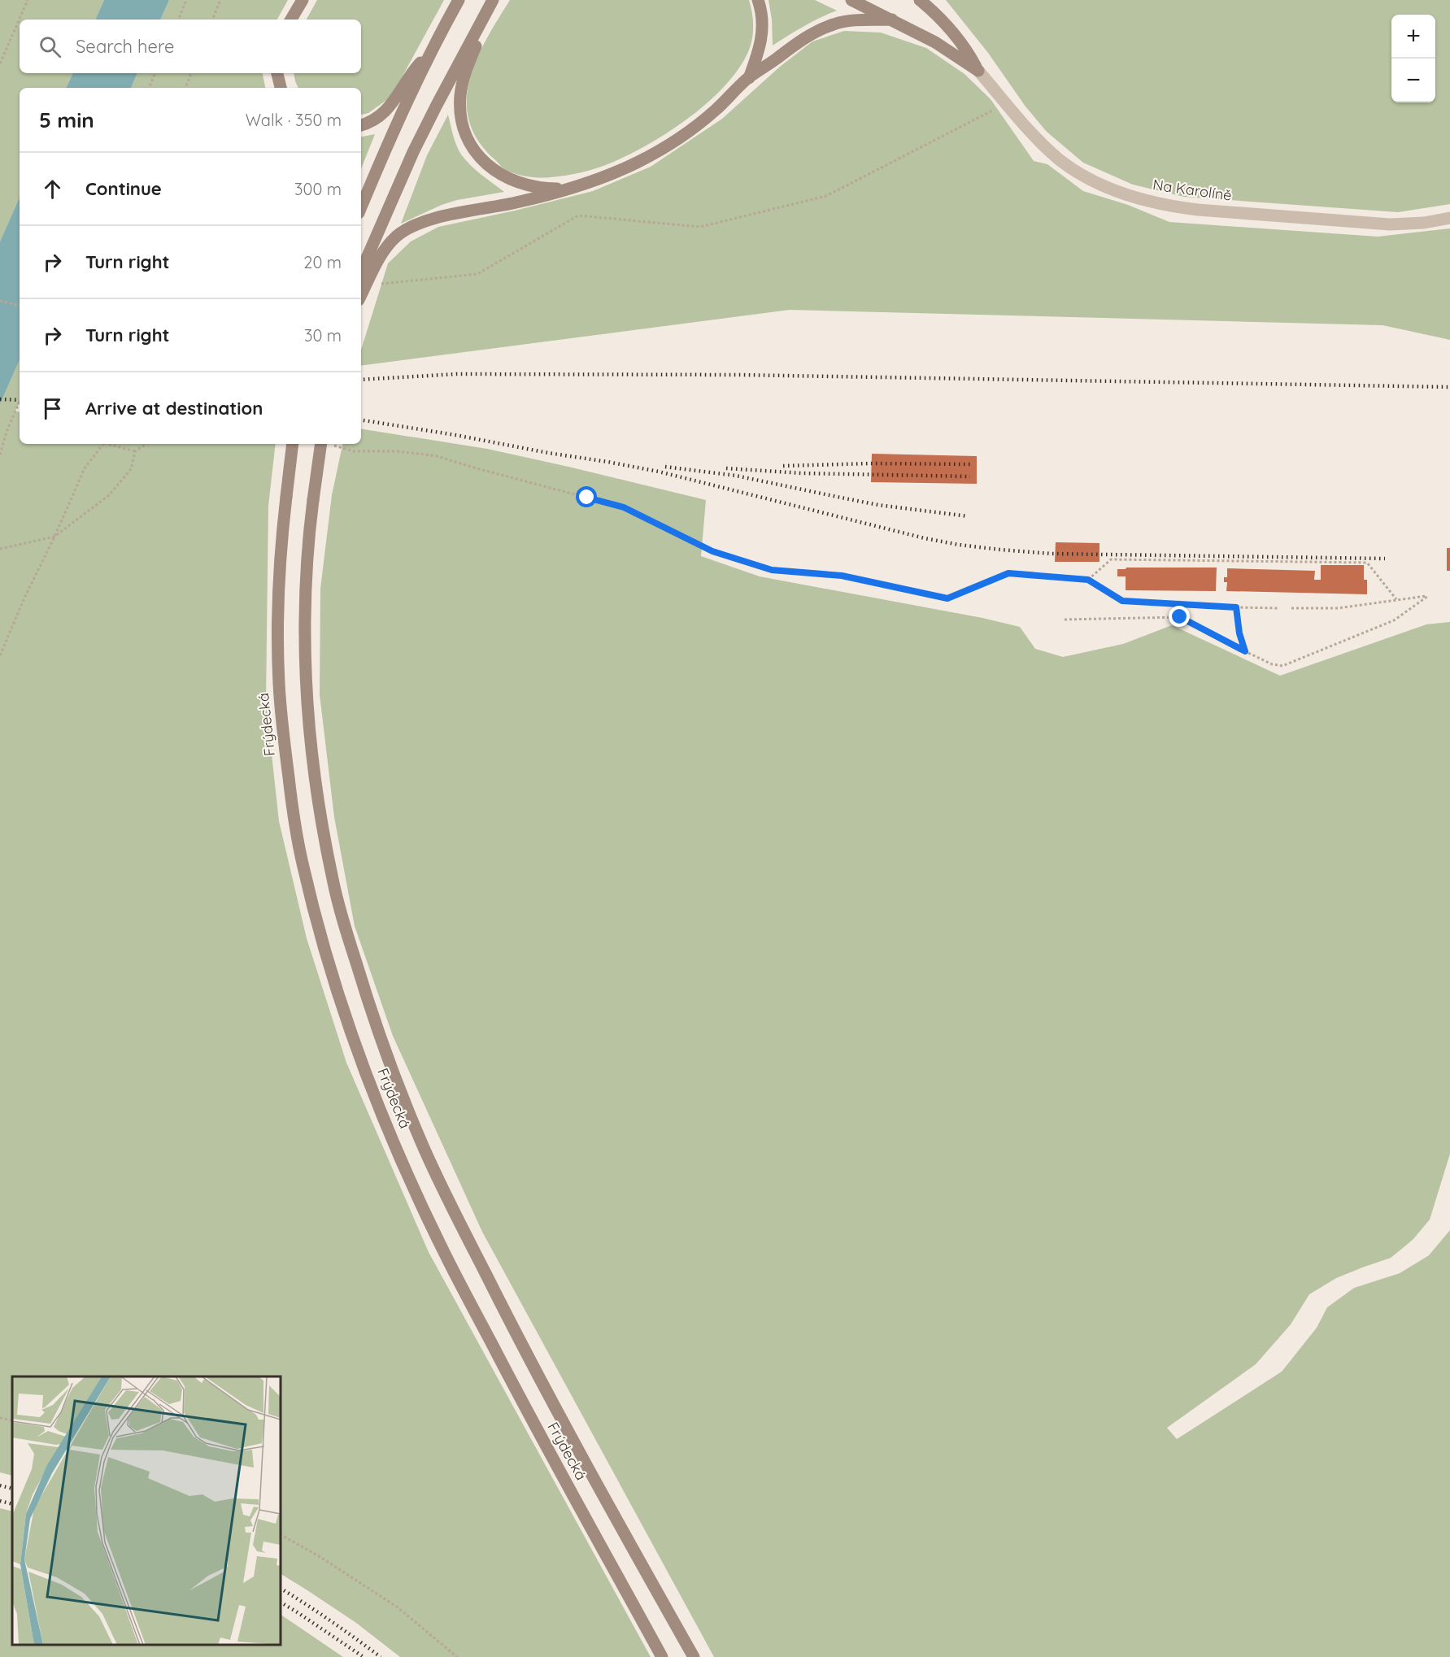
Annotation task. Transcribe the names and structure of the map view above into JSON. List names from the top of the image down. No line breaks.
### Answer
{"streets":{"main road":["Na Karolíně","Frýdecká"]},"page":{"map_buttons":["+","−"],"search":"Search here","heading":["5 min","Walk · 350 m"],"list":[["Continue","300 m"],["Turn right","20 m"],["Turn right","30 m"],"Arrive at destination"]}}
